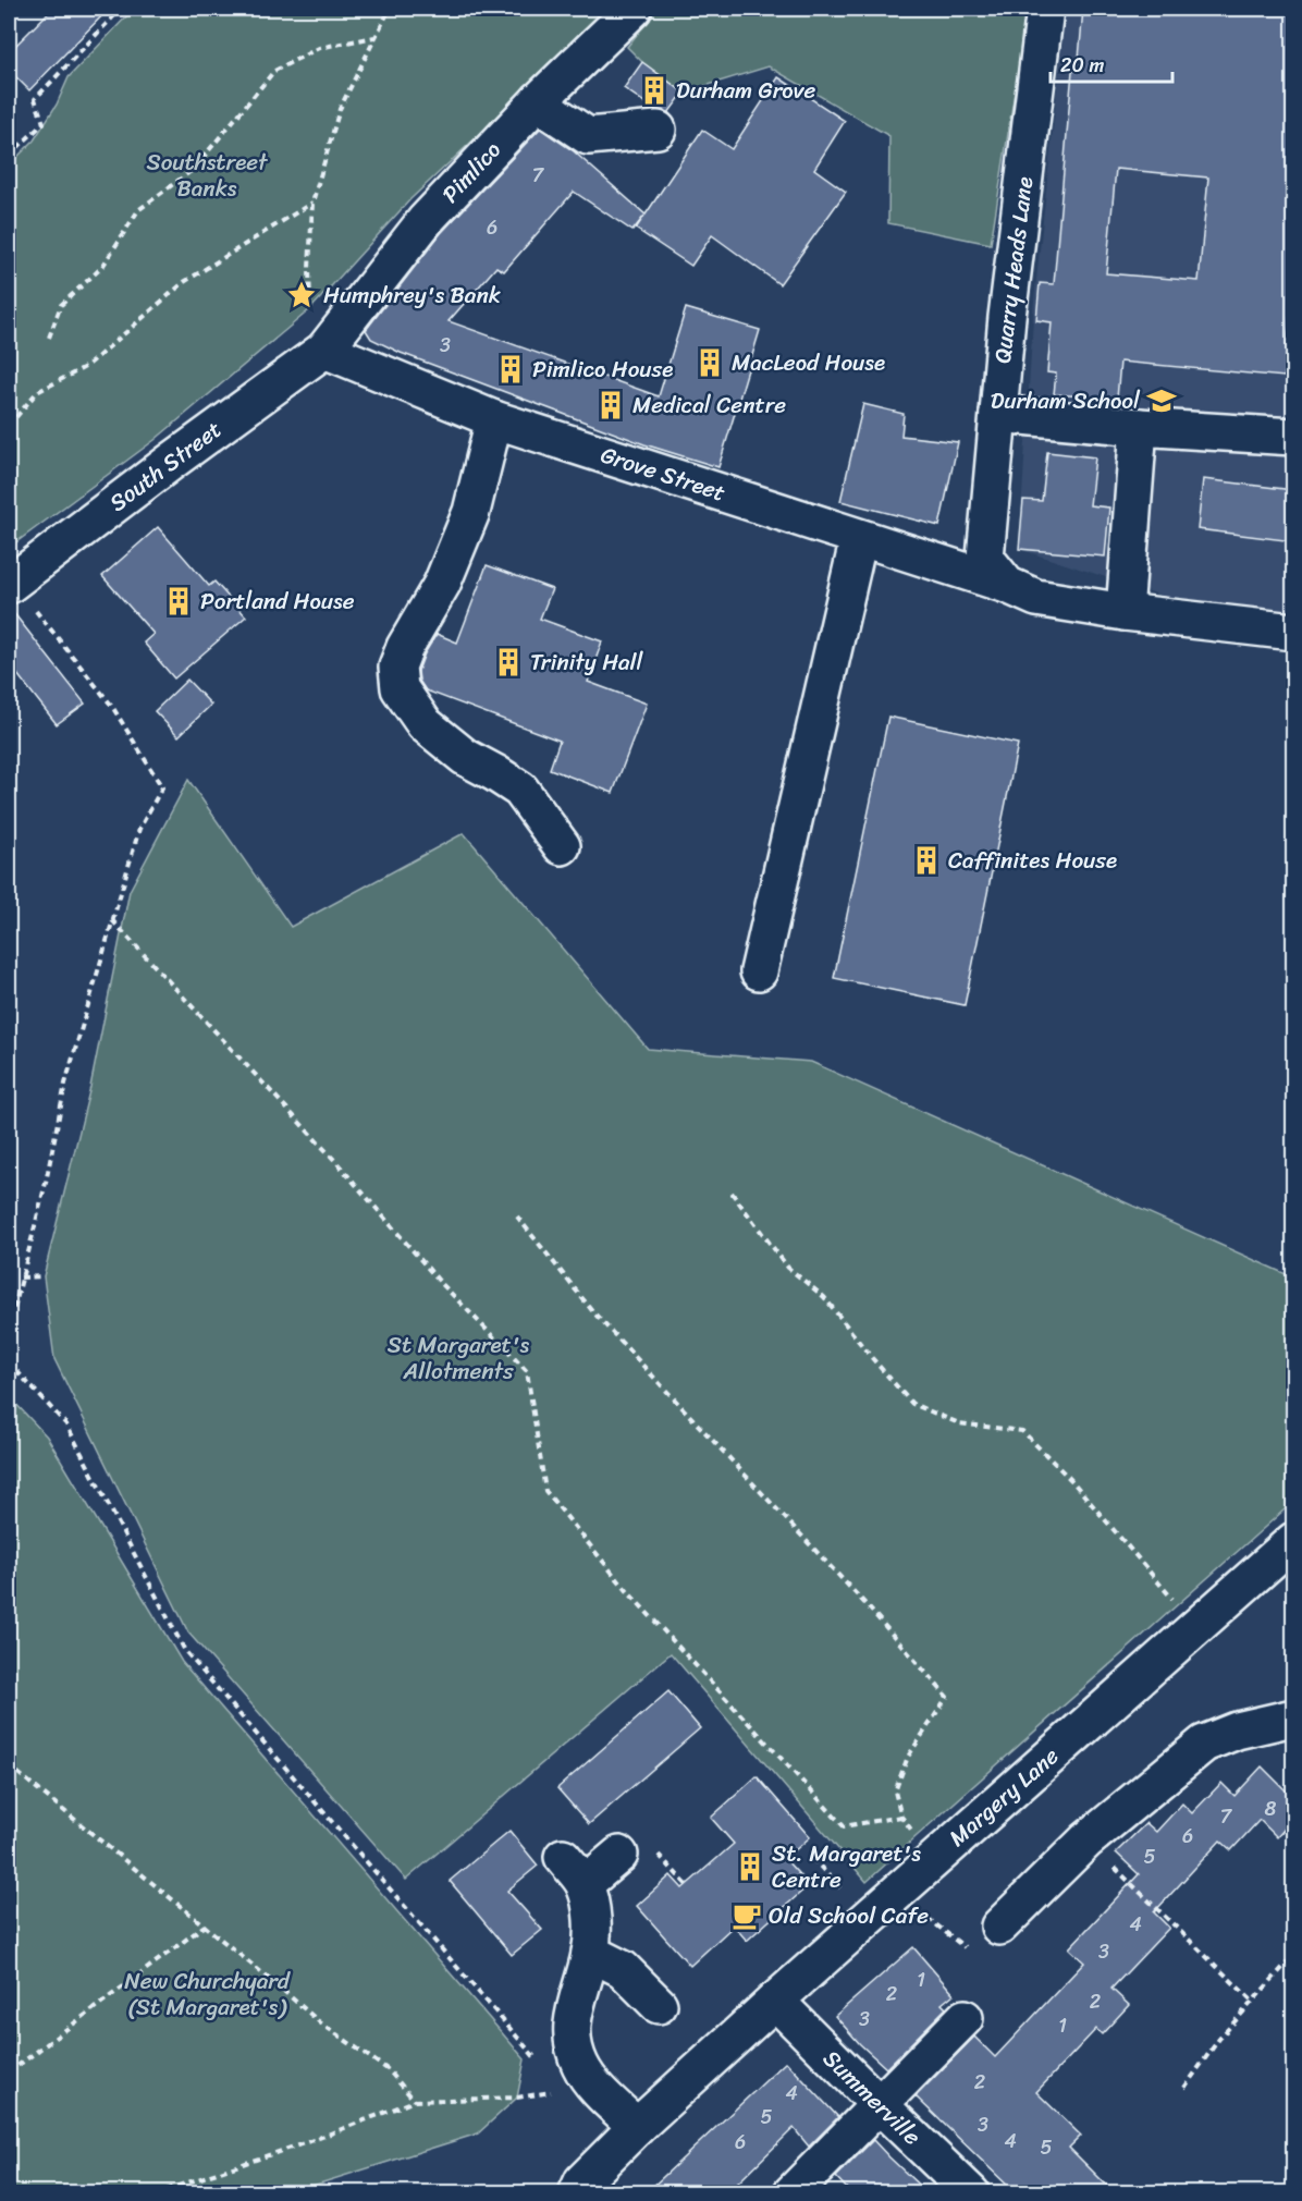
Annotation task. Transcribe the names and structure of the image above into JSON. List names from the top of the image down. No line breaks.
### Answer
{"streets":{"street":["Pimlico","Quarry Heads Lane","South Street","Grove Street","Margery Lane","Summerville"]},"crossings":[["Pimlico","South Street"],["Pimlico","Grove Street"],["Quarry Heads Lane","Grove Street"],["South Street","Grove Street"],["Margery Lane","Summerville"]],"parks":["Southstreet Banks","St Margaret's Allotments","New Churchyard (St Margaret's)"],"places":{"building":["Durham Grove","MacLeod House","Pimlico House","Medical Centre","Portland House","Trinity Hall","Caffinites House","St. Margaret's Centre"],"place":["Humphrey's Bank"],"school or university":["Durham School"],"cafe":["Old School Cafe"]},"house_numbers":["7","6","3","8","7","6","5","4","3","1","2","2","3","1","2","4","5","3","4","6","5"],"scale_bar":"20 m"}
